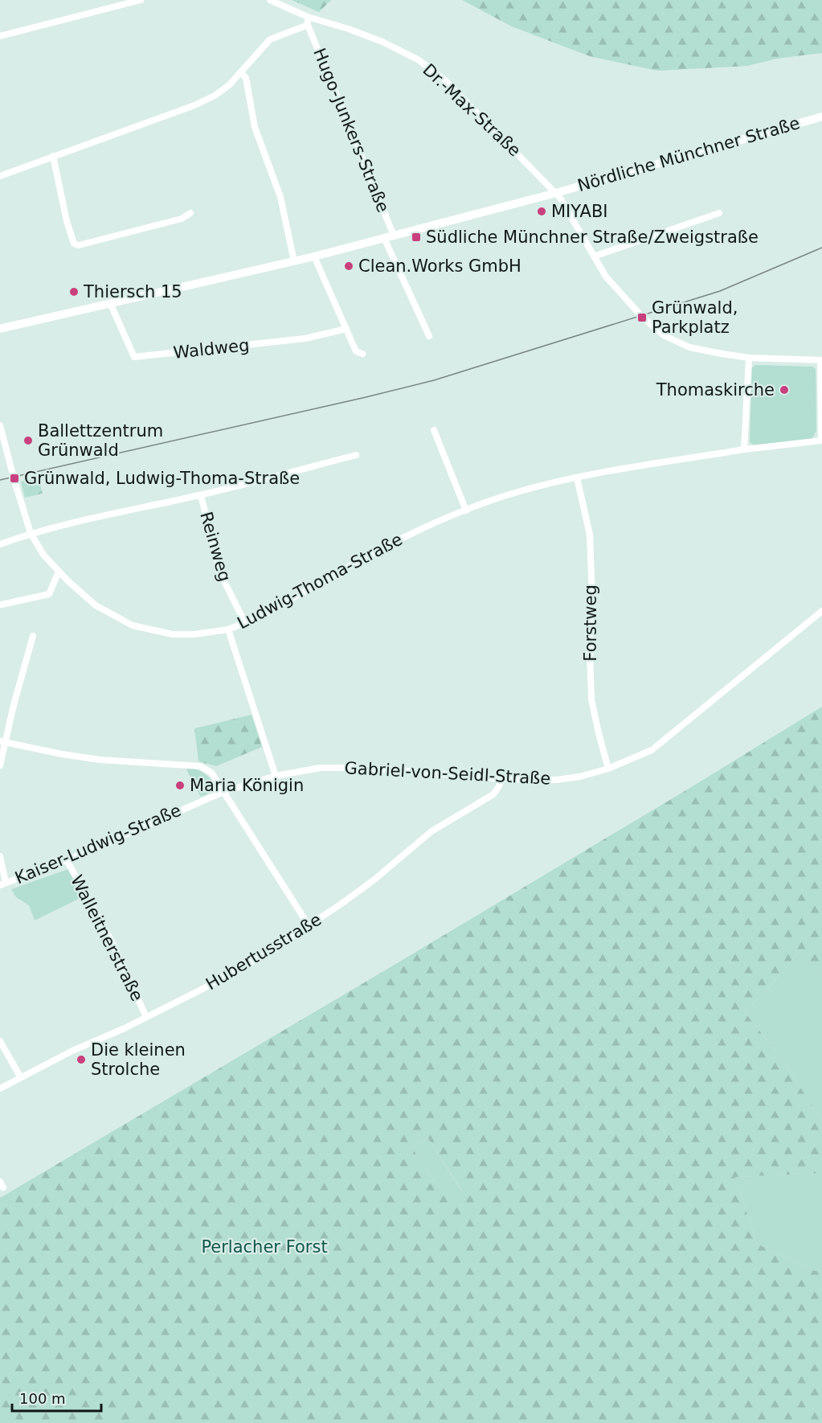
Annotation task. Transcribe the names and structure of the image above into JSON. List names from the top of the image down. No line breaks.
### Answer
{"streets":{"main road":["Nördliche Münchner Straße"],"street":["Dr.-Max-Straße","Hugo-Junkers-Straße","Waldweg","Reinweg","Ludwig-Thoma-Straße","Forstweg","Gabriel-von-Seidl-Straße","Kaiser-Ludwig-Straße","Walleitnerstraße","Hubertusstraße"]},"crossings":[["Dr.-Max-Straße","Nördliche Münchner Straße"],["Hugo-Junkers-Straße","Nördliche Münchner Straße"],["Nördliche Münchner Straße","Waldweg"],["Reinweg","Ludwig-Thoma-Straße"],["Ludwig-Thoma-Straße","Forstweg"],["Forstweg","Gabriel-von-Seidl-Straße"],["Gabriel-von-Seidl-Straße","Kaiser-Ludwig-Straße"],["Gabriel-von-Seidl-Straße","Hubertusstraße"],["Kaiser-Ludwig-Straße","Walleitnerstraße"],["Walleitnerstraße","Hubertusstraße"]],"parks":["Perlacher Forst"],"places":{"other":["MIYABI","Clean.Works GmbH","Thiersch 15","Thomaskirche","Ballettzentrum Grünwald","Maria Königin","Die kleinen Strolche"],"transit":["Südliche Münchner Straße/Zweigstraße","Grünwald, Parkplatz","Grünwald, Ludwig-Thoma-Straße"]},"scale_bar":"100 m"}
